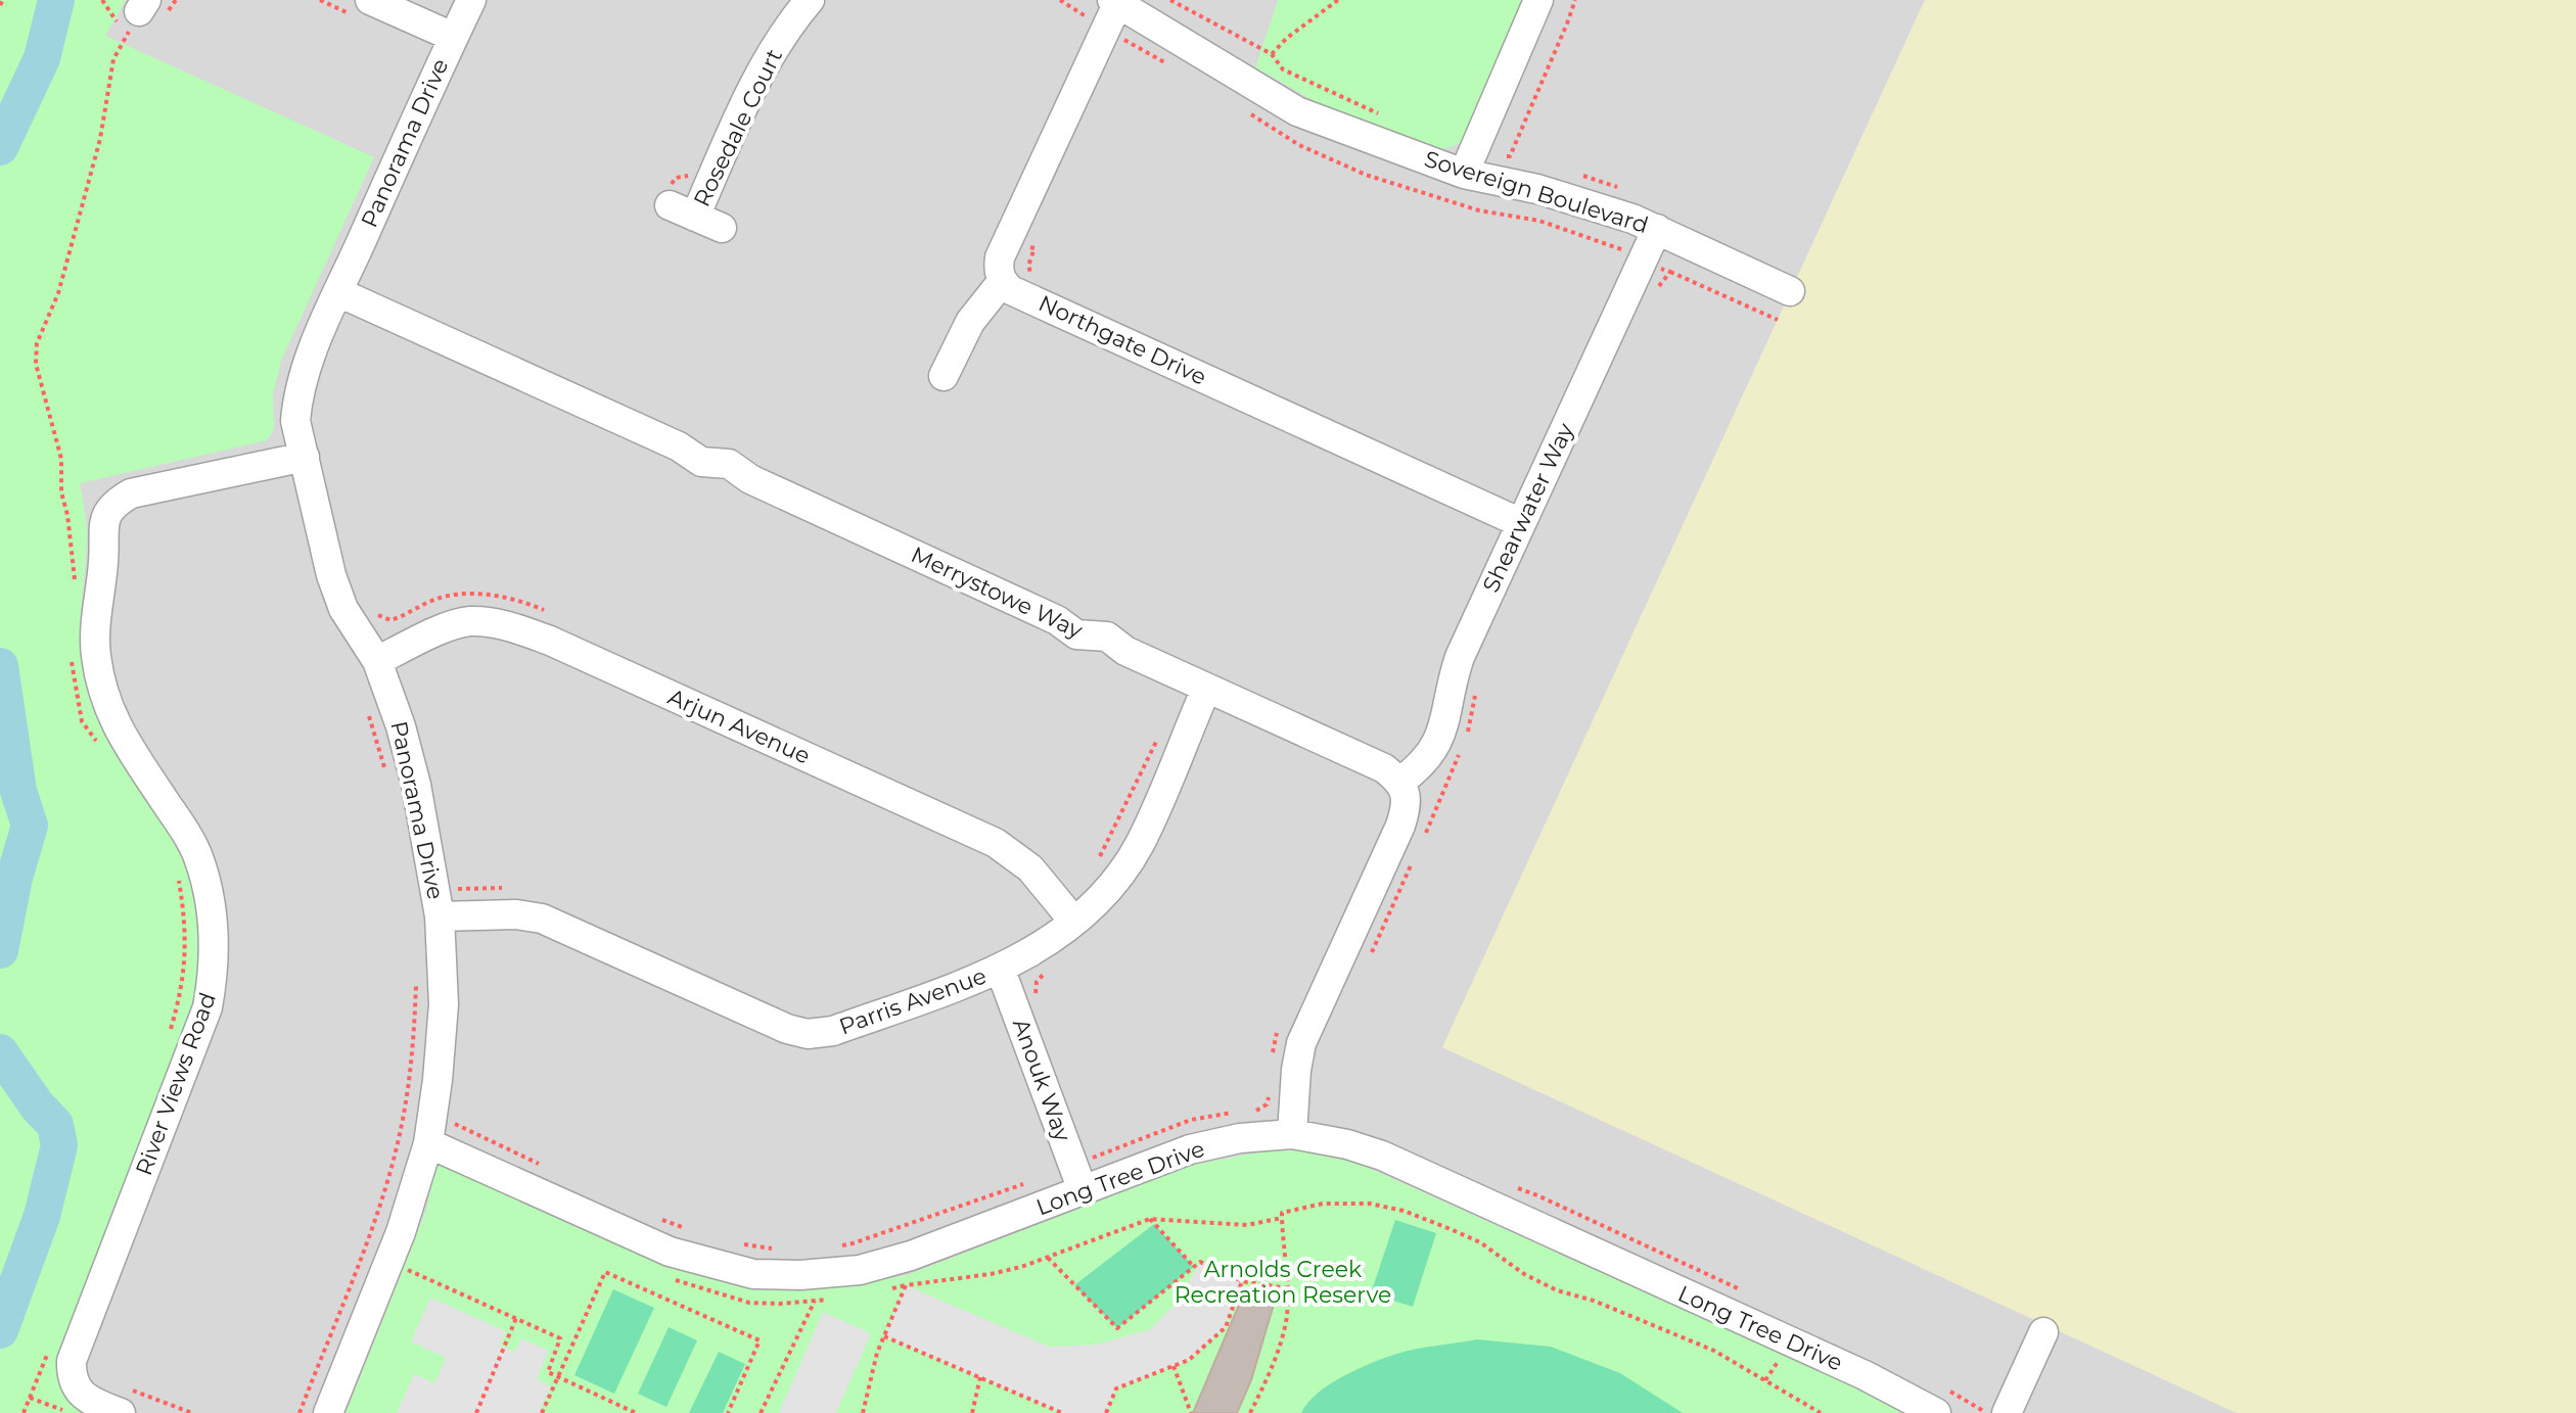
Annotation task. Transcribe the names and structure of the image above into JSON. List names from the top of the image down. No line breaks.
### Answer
{"streets":{"street":["Rosedale Court","Panorama Drive","Sovereign Boulevard","Northgate Drive","Shearwater Way","Merrystowe Way","Arjun Avenue","Parris Avenue","Anouk Way","River Views Road","Long Tree Drive"]},"crossings":[["Panorama Drive","Merrystowe Way"],["Panorama Drive","Arjun Avenue"],["Panorama Drive","Parris Avenue"],["Panorama Drive","River Views Road"],["Panorama Drive","Long Tree Drive"],["Sovereign Boulevard","Shearwater Way"],["Northgate Drive","Shearwater Way"],["Shearwater Way","Merrystowe Way"],["Merrystowe Way","Parris Avenue"],["Arjun Avenue","Parris Avenue"],["Parris Avenue","Anouk Way"],["Anouk Way","Long Tree Drive"]],"parks":["Arnolds Creek Recreation Reserve"]}
